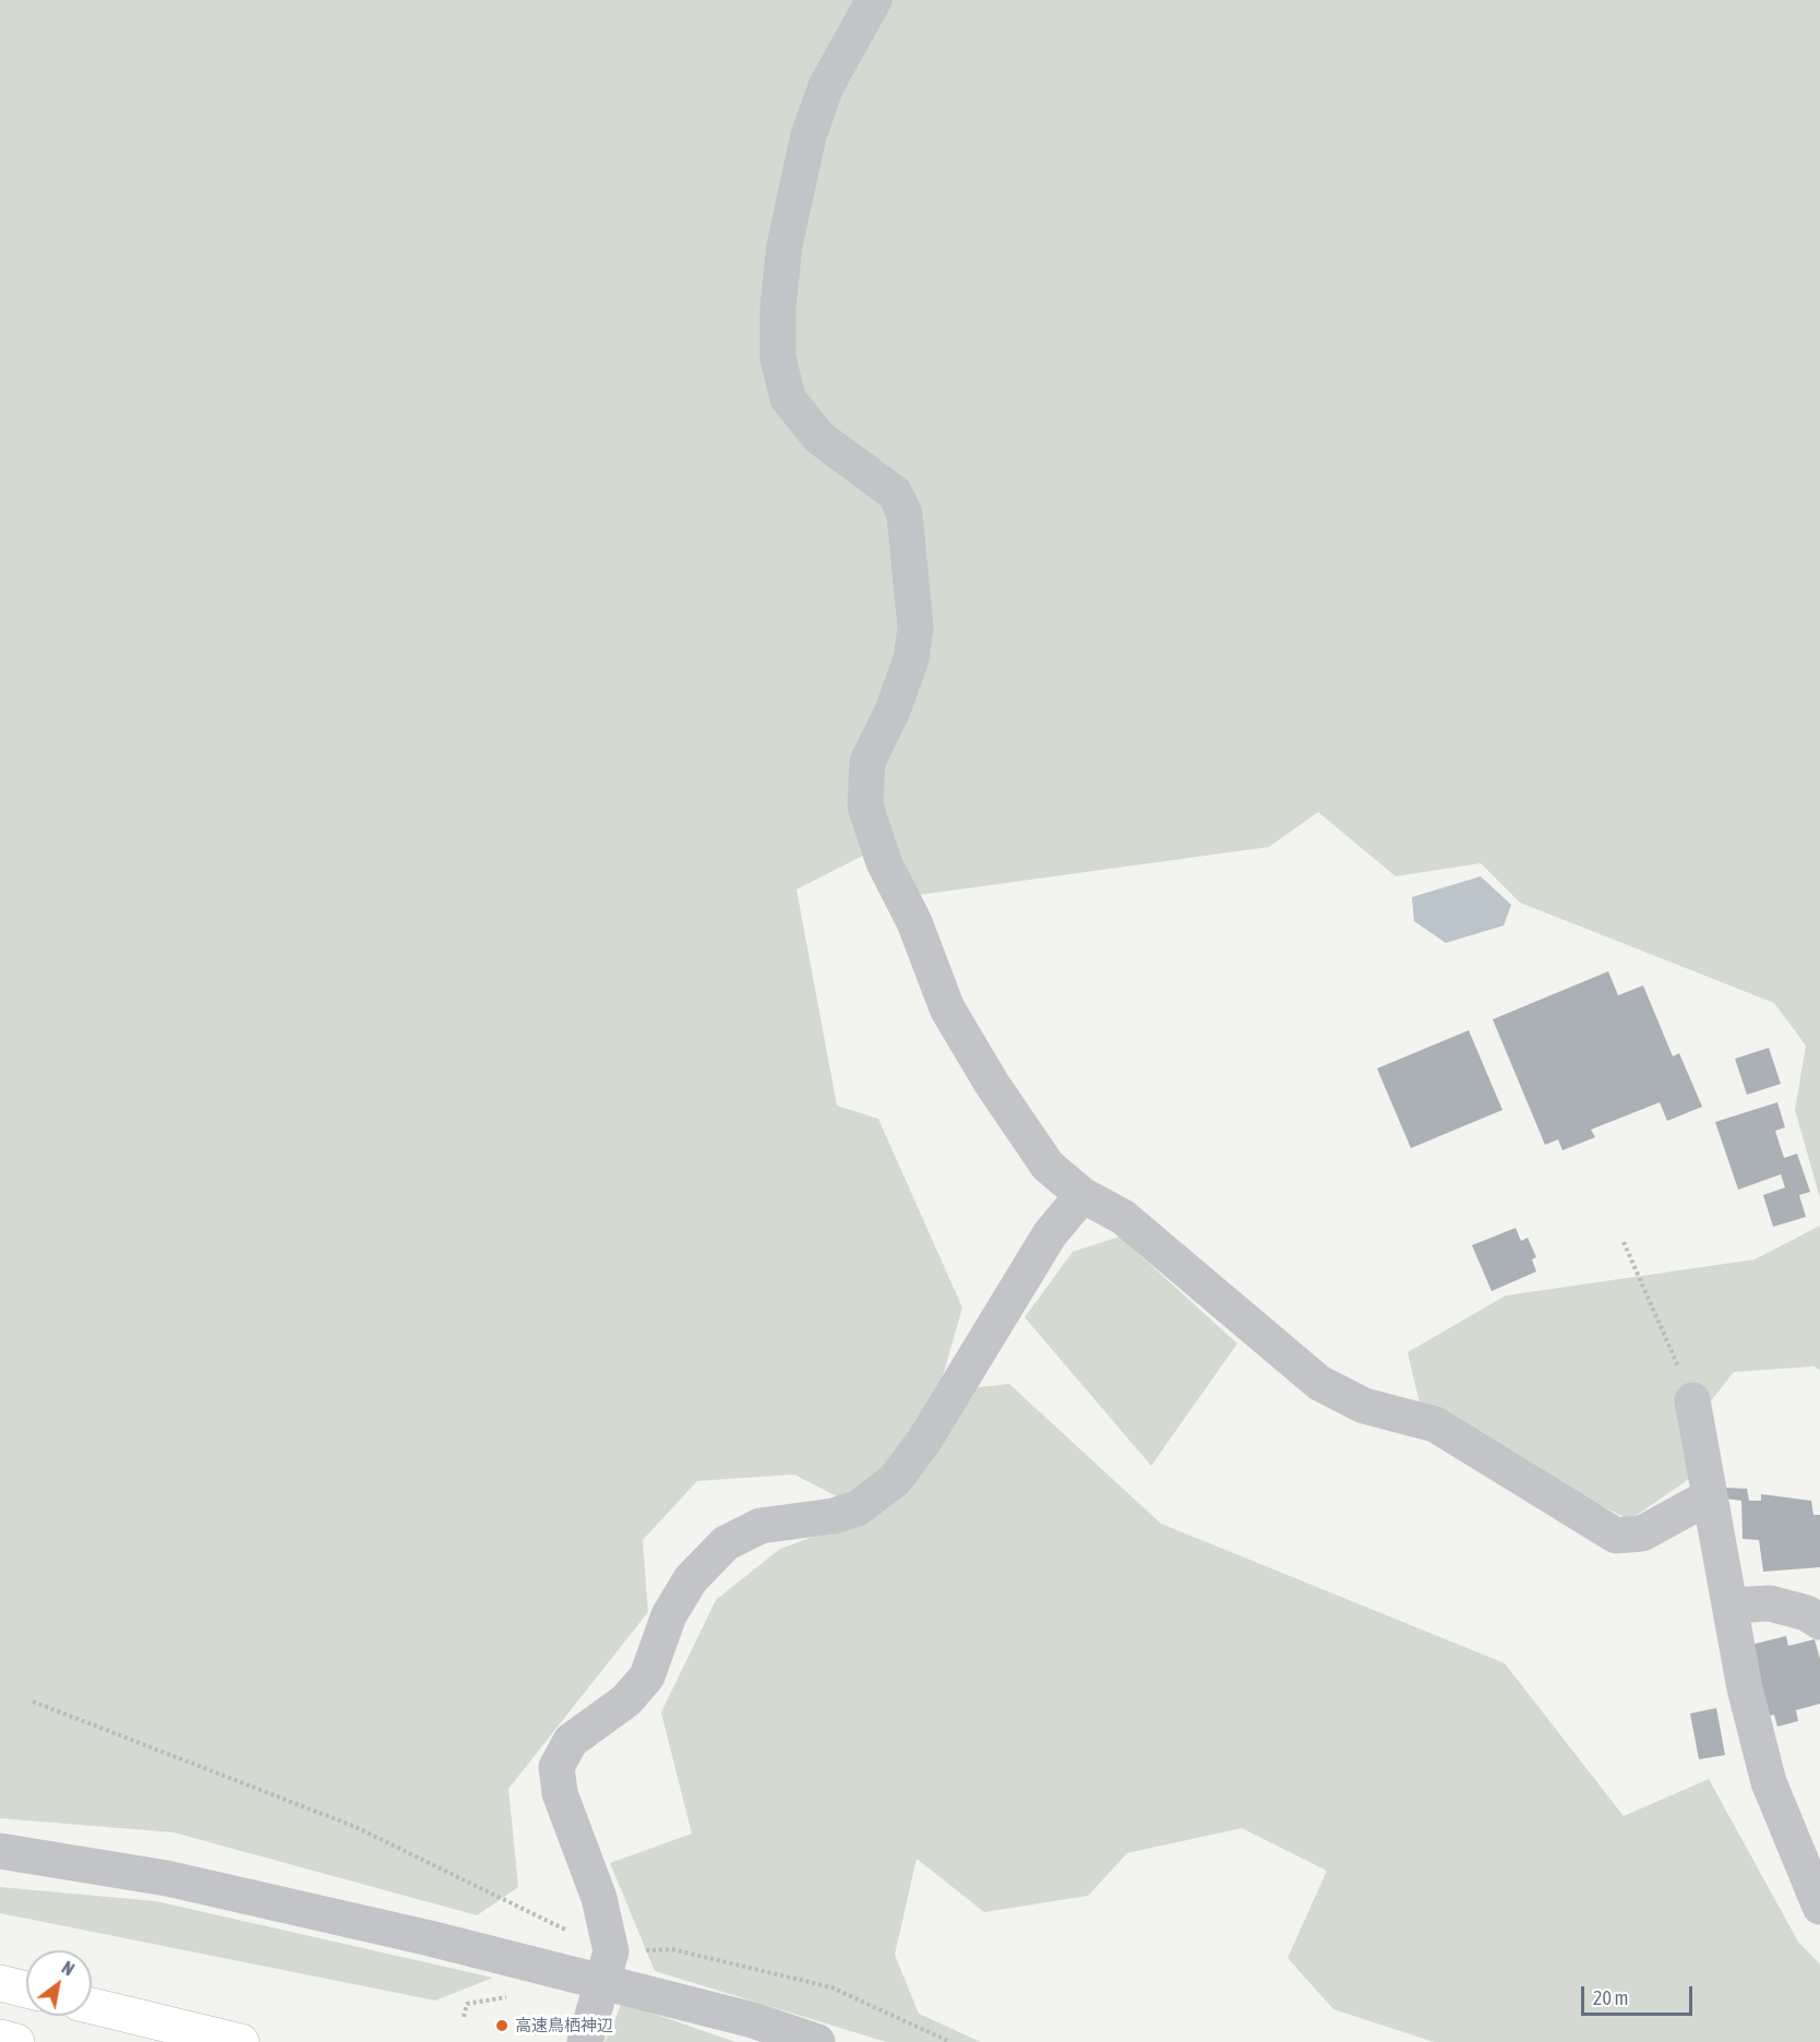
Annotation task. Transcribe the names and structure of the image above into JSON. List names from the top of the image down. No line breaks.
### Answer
{"places":["高速鳥栖神辺"],"scale_bar":"20 m","north":"top right"}
